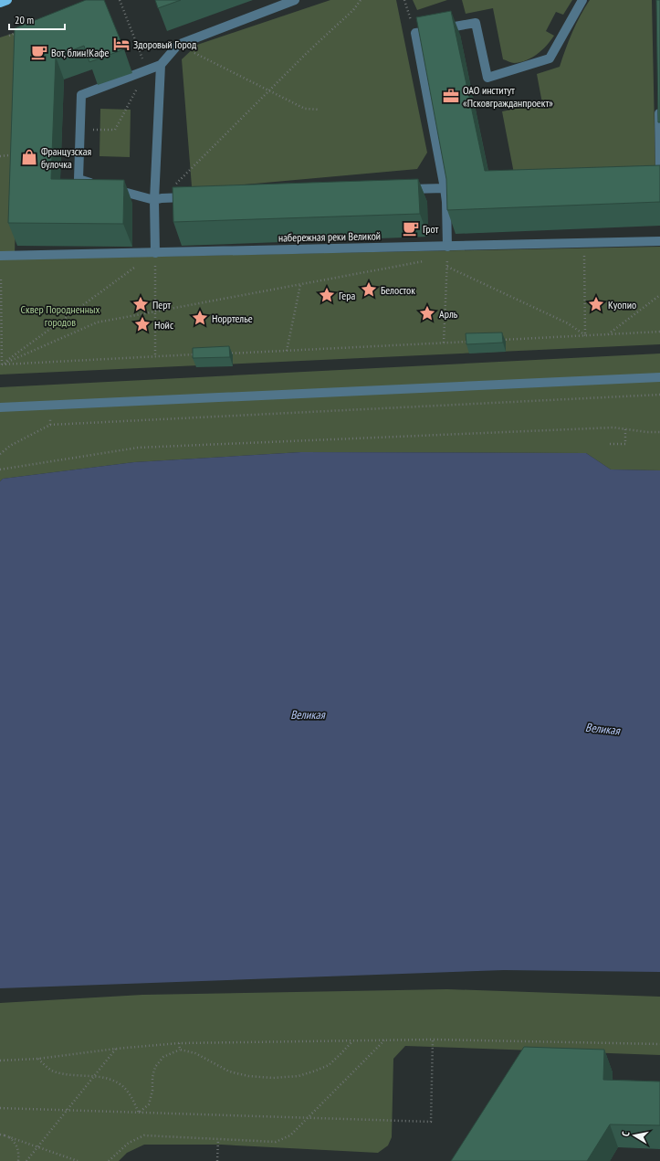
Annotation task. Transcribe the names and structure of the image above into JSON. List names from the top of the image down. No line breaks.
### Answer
{"streets":{"street":["набережная реки Великой"]},"water":["Великая"],"parks":["Сквер Породненных городов"],"places":{"hotel":["Здоровый Город"],"cafe":["Вот, блин!Кафе","Грот"],"office":["ОАО институт «Псковгражданпроект»"],"shop":["Французская булочка"],"place":["Белосток","Гера","Перт","Куопио","Арль","Норртелье","Нойс"]},"scale_bar":"20 m","north":"left"}
